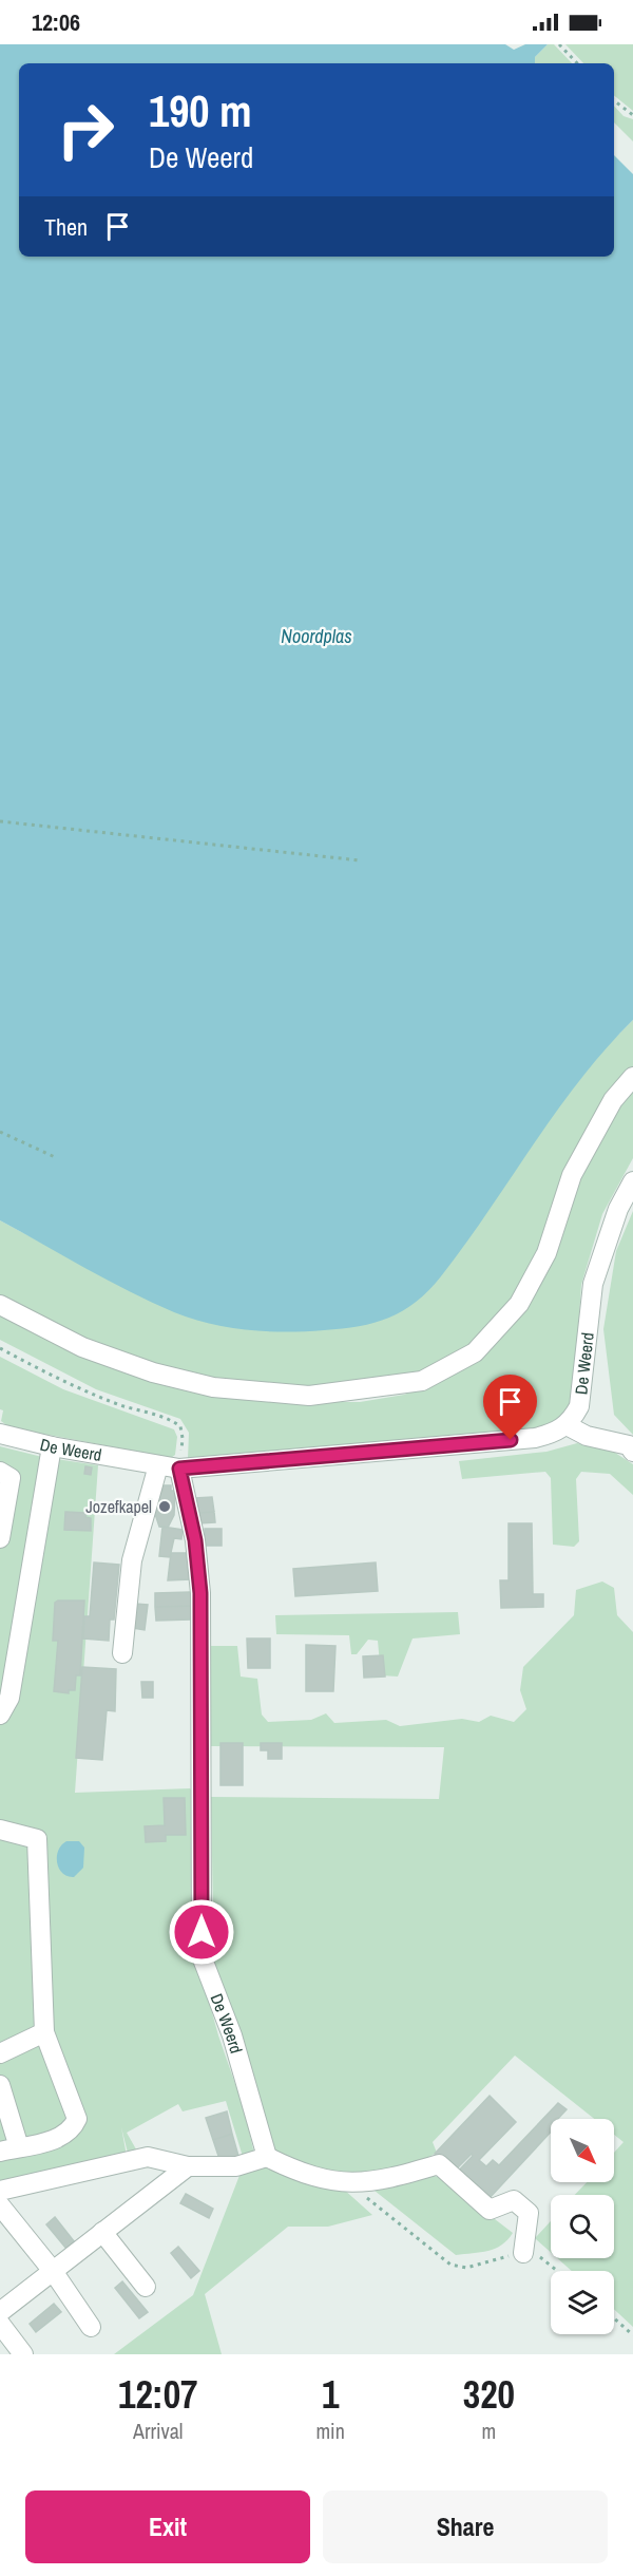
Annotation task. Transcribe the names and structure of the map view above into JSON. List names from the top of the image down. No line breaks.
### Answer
{"streets":{"street":["De Weerd"]},"water":["Noordplas"],"places":["Jozefkapel"],"north":"bottom right","page":{"status":"12:06","turn":["190 m","De Weerd"],"then":"Then","eta":["12:07","Arrival","1","min","320","m"],"buttons":["Exit","Share"]}}
